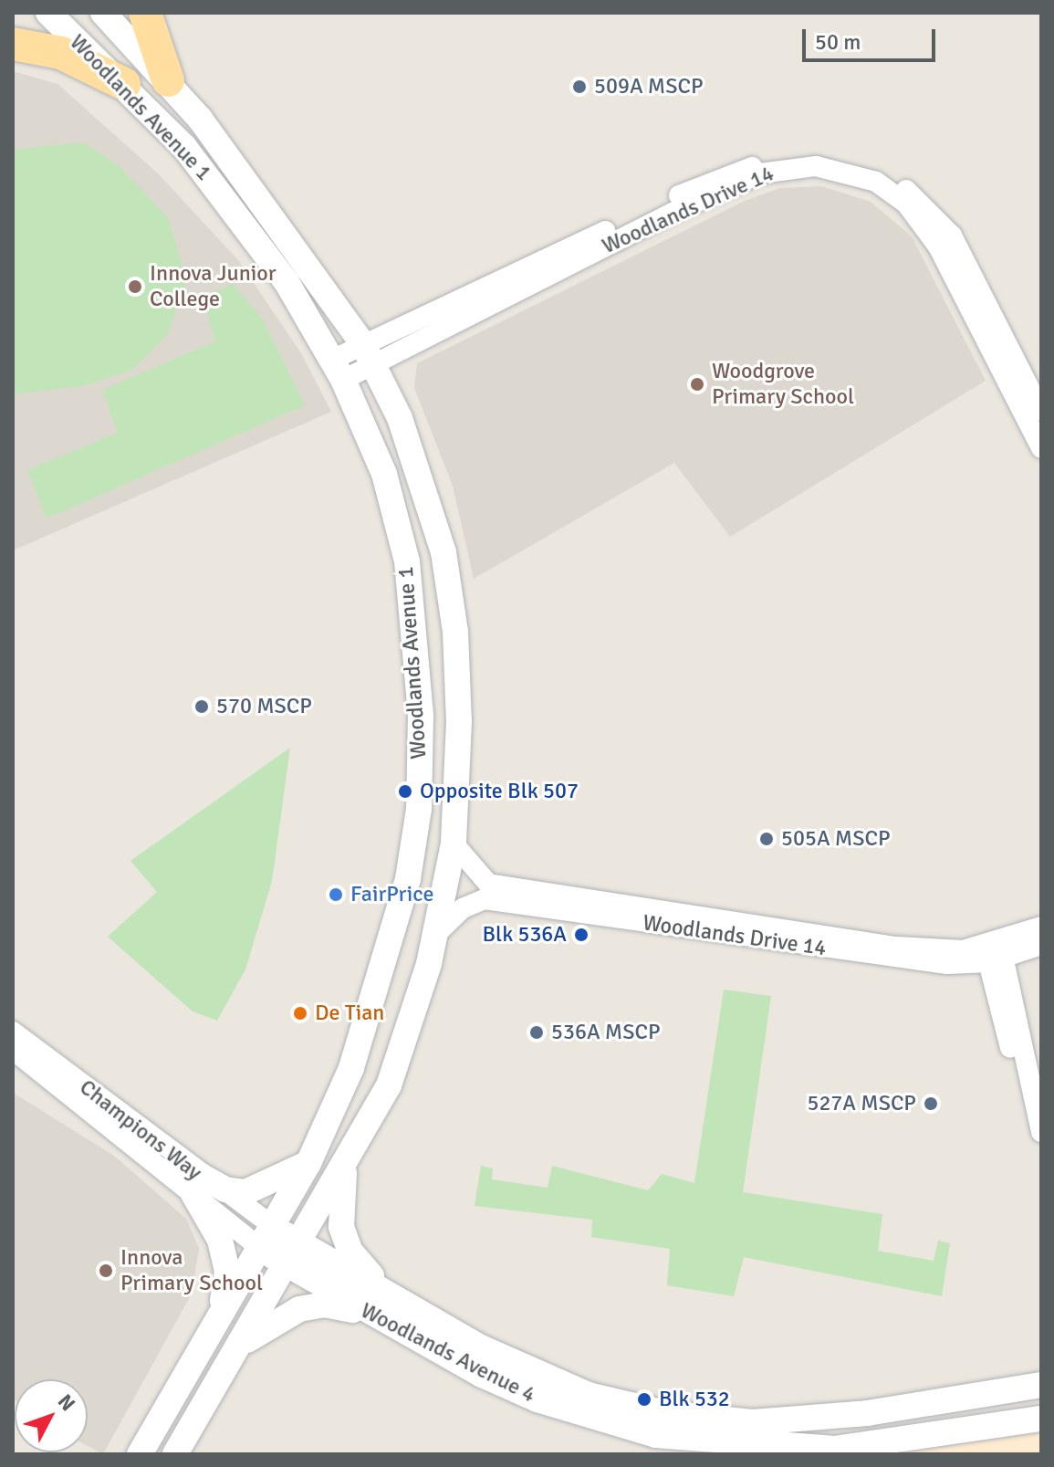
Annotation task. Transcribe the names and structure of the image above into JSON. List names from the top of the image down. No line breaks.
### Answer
{"streets":{"street":["Woodlands Avenue 1","Woodlands Drive 14","Champions Way","Woodlands Avenue 4"]},"crossings":[["Woodlands Avenue 1","Woodlands Drive 14"],["Woodlands Avenue 1","Champions Way"],["Woodlands Avenue 1","Woodlands Avenue 4"],["Champions Way","Woodlands Avenue 4"]],"places":["509A MSCP","Innova Junior College","Woodgrove Primary School","570 MSCP","Opposite Blk 507","505A MSCP","FairPrice","Blk 536A","De Tian","536A MSCP","527A MSCP","Innova Primary School","Blk 532"],"scale_bar":"50 m","north":"top right"}
